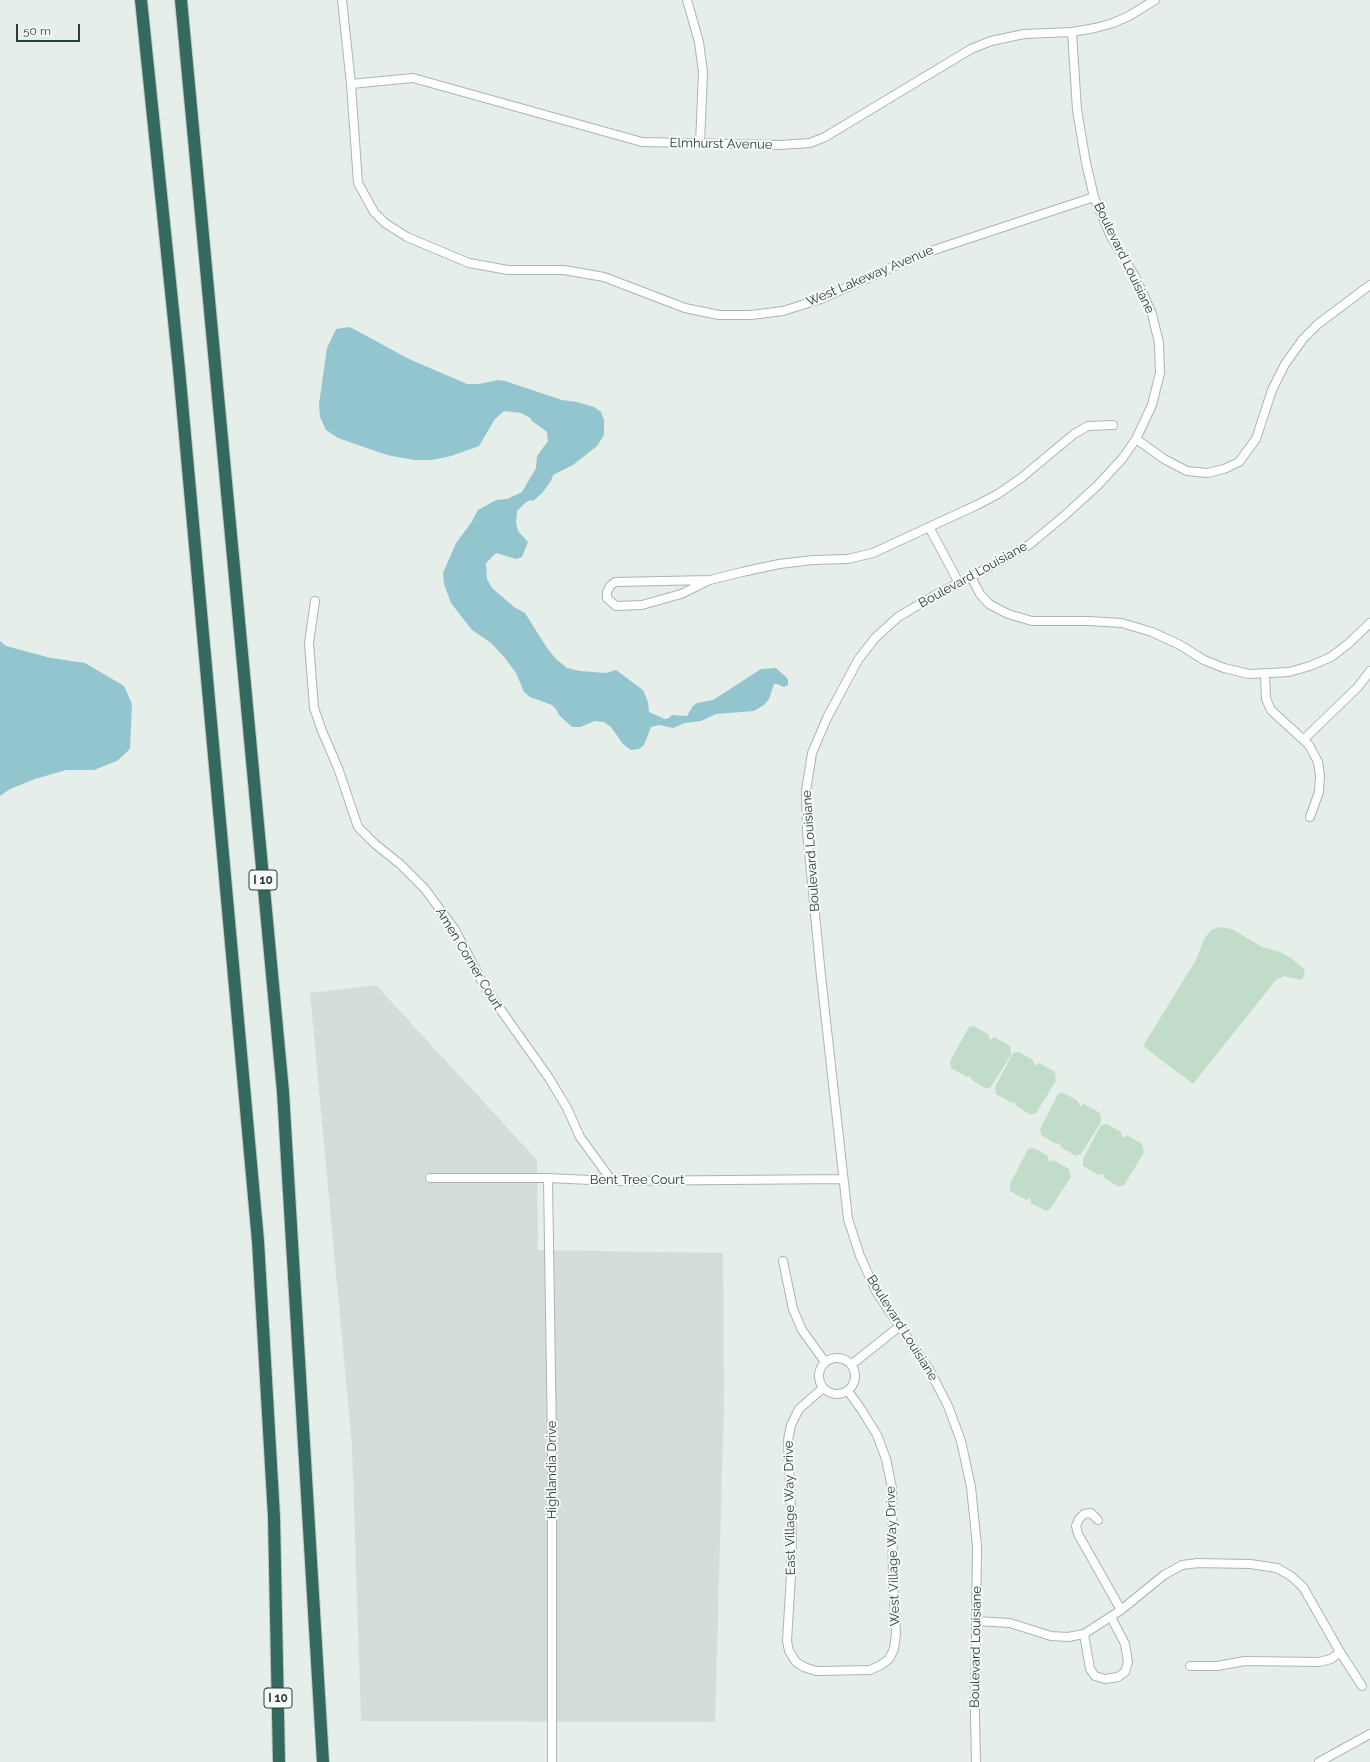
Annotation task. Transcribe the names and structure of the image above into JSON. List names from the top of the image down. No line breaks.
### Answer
{"streets":{"highway":["I 10"],"street":["Elmhurst Avenue","Boulevard Louisiane","West Lakeway Avenue","Amen Corner Court","Bent Tree Court","Highlandia Drive","East Village Way Drive","West Village Way Drive"]},"crossings":[["Elmhurst Avenue","Boulevard Louisiane"],["Elmhurst Avenue","West Lakeway Avenue"],["Boulevard Louisiane","West Lakeway Avenue"],["Boulevard Louisiane","Bent Tree Court"],["Amen Corner Court","Bent Tree Court"],["Bent Tree Court","Highlandia Drive"],["East Village Way Drive","West Village Way Drive"]],"scale_bar":"50 m"}
